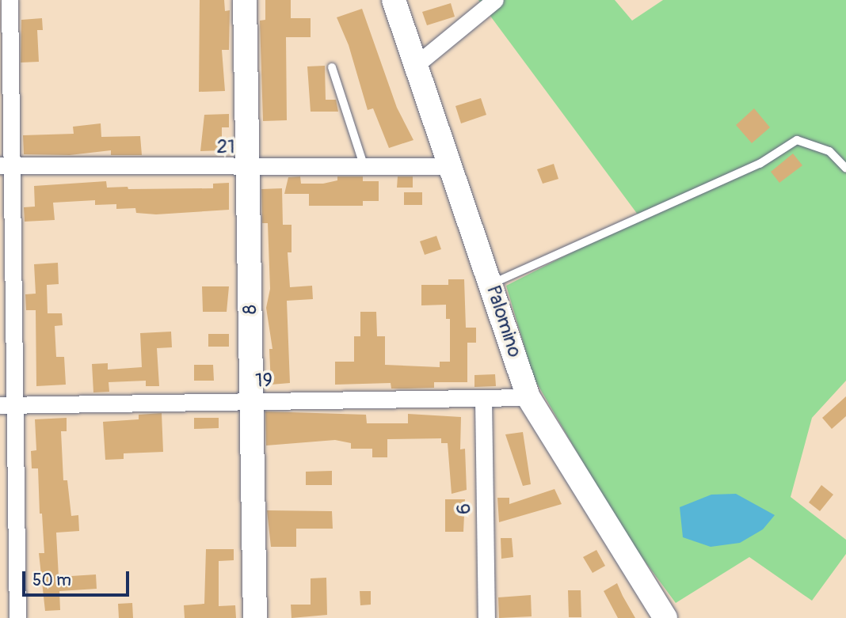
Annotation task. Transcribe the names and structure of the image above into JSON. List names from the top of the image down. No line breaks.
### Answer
{"streets":{"street":["21","8","Palomino","19","6"]},"crossings":[["21","8"],["21","Palomino"],["8","19"],["Palomino","19"],["19","6"]],"scale_bar":"50 m"}
